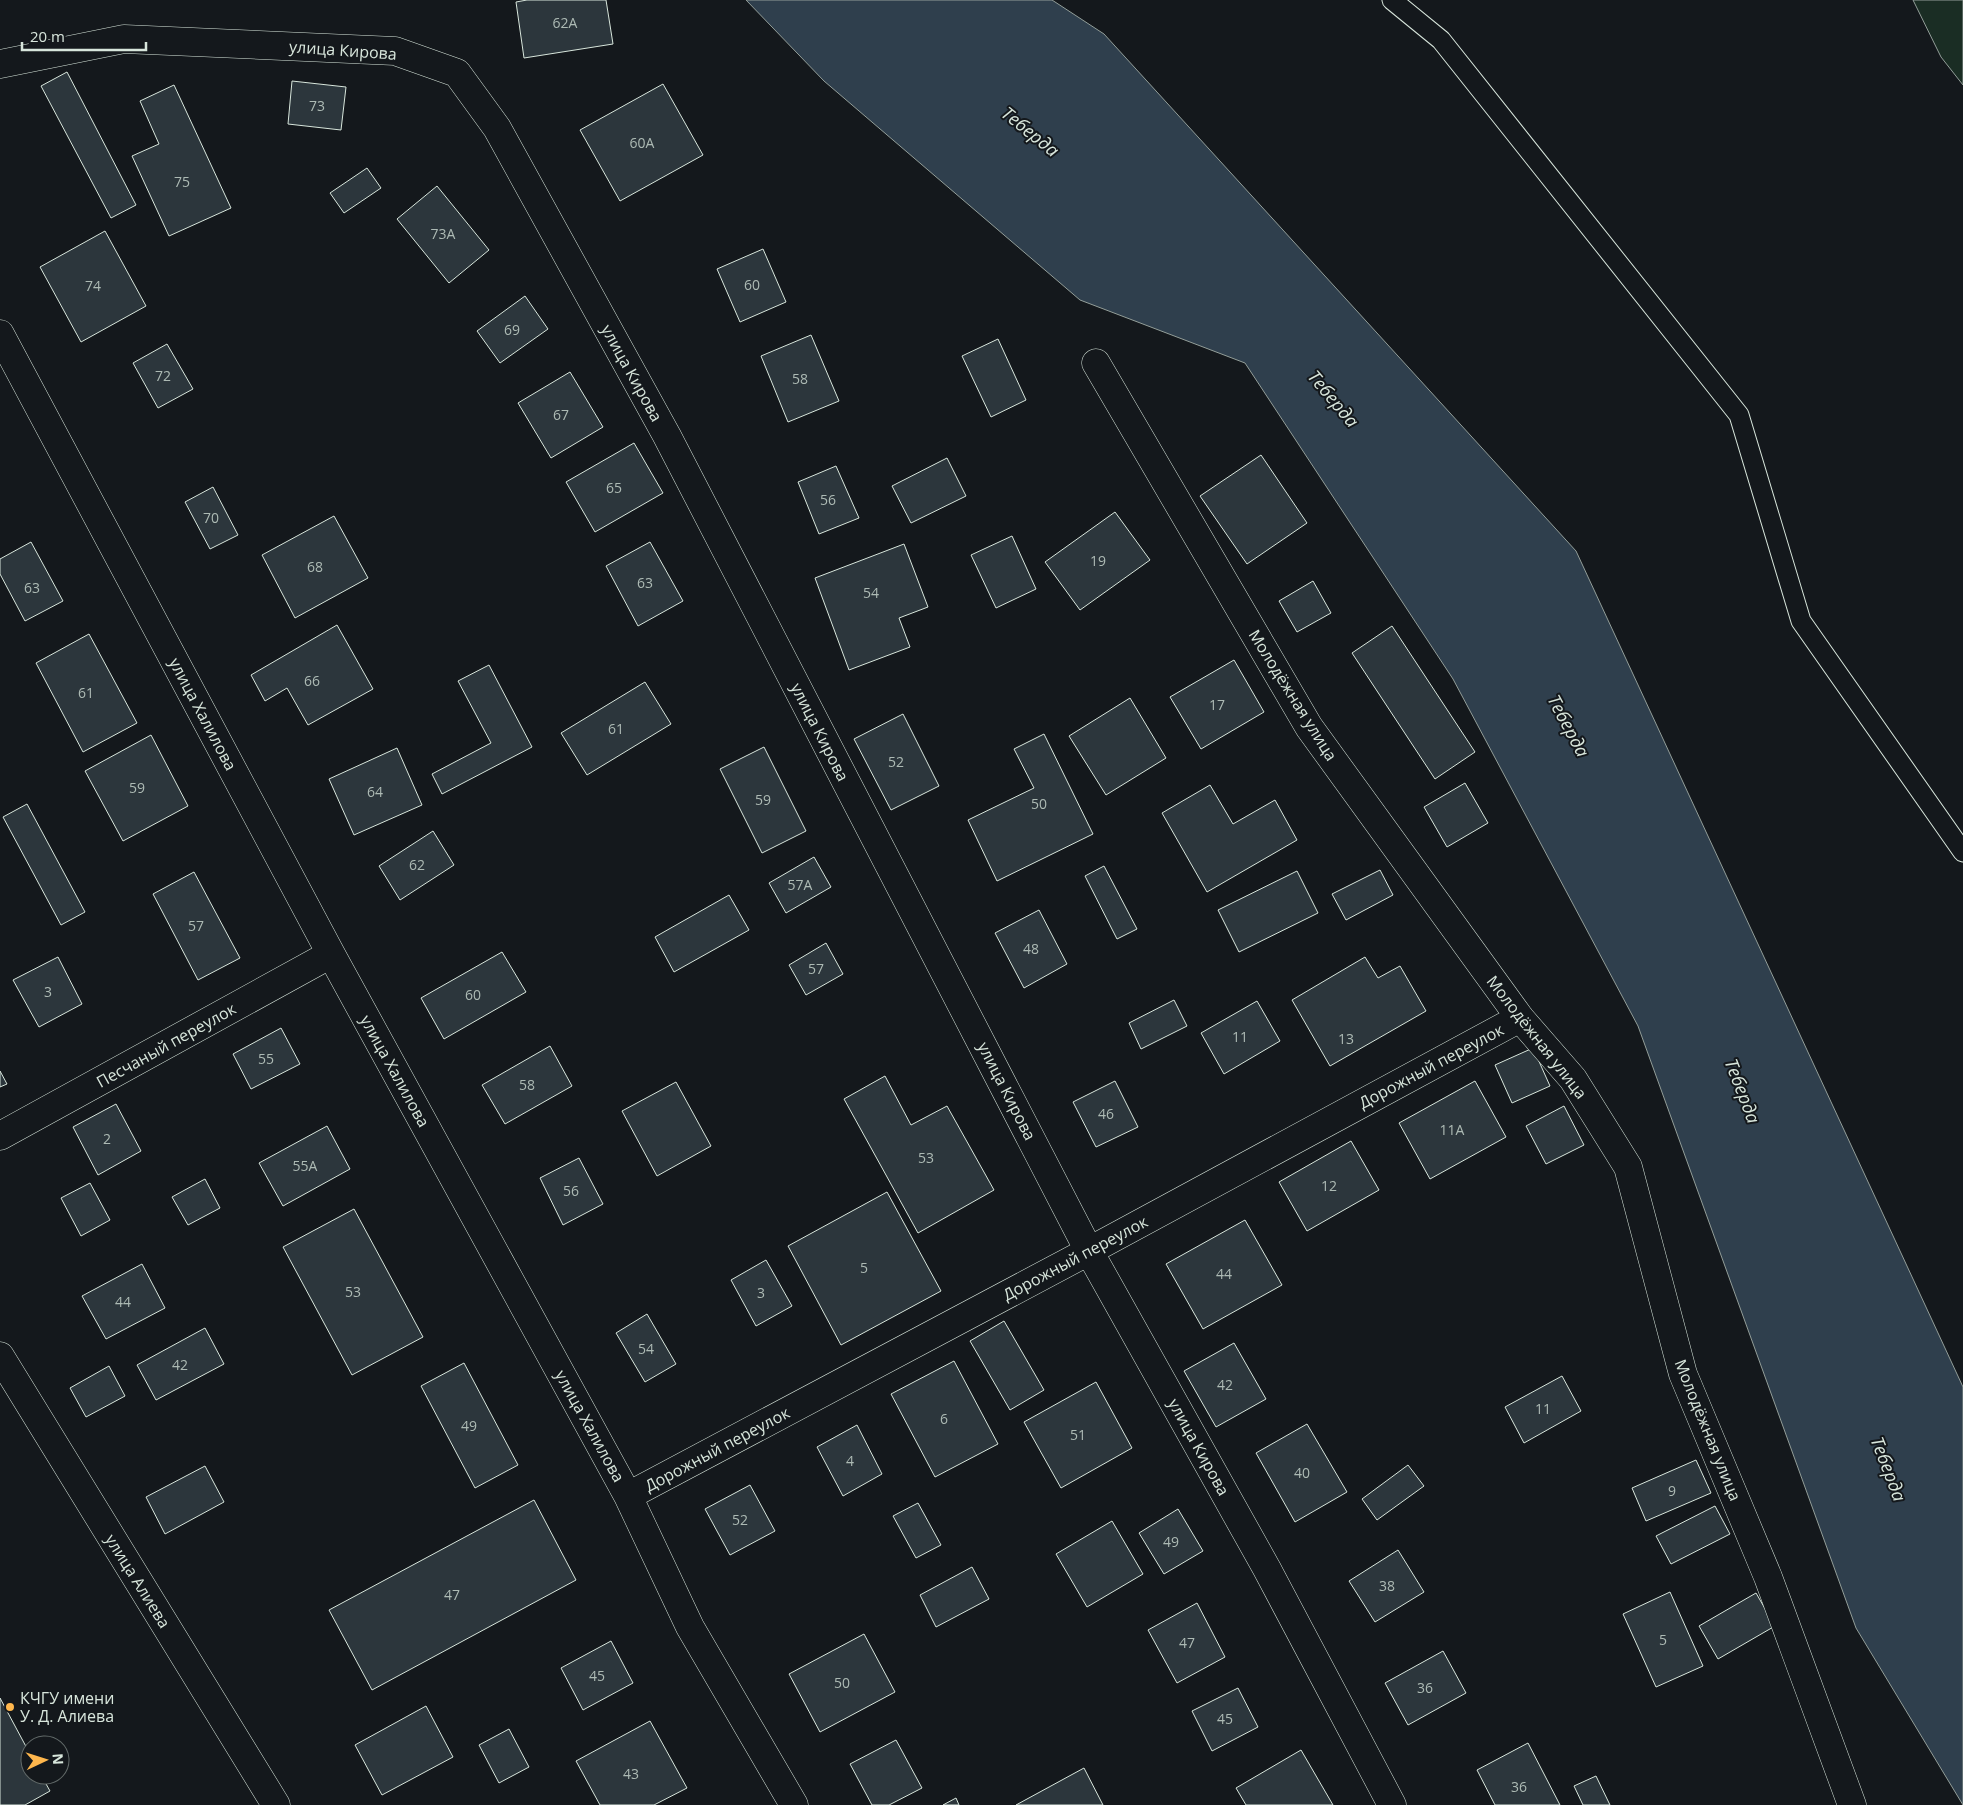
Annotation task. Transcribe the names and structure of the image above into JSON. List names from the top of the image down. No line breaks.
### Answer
{"streets":{"street":["улица Кирова","Молодёжная улица","улица Халилова","Песчаный переулок","Дорожный переулок","улица Алиева"]},"crossings":[["улица Кирова","Дорожный переулок"],["Молодёжная улица","Дорожный переулок"],["улица Халилова","Песчаный переулок"],["улица Халилова","Дорожный переулок"]],"water":["Теберда"],"places":["КЧГУ имени У. Д. Алиева"],"house_numbers":["62А","73","60А","75","73А","60","74","69","72","58","67","65","56","70","19","68","63","63","54","66","61","17","61","52","59","64","59","50","62","57А","57","48","57","3","60","11","13","55","58","46","11А","2","53","55А","12","56","5","44","53","3","44","54","42","42","11","6","49","51","4","40","9","52","49","38","47","5","47","45","50","36","45","43","36"],"scale_bar":"20 m","north":"right"}
